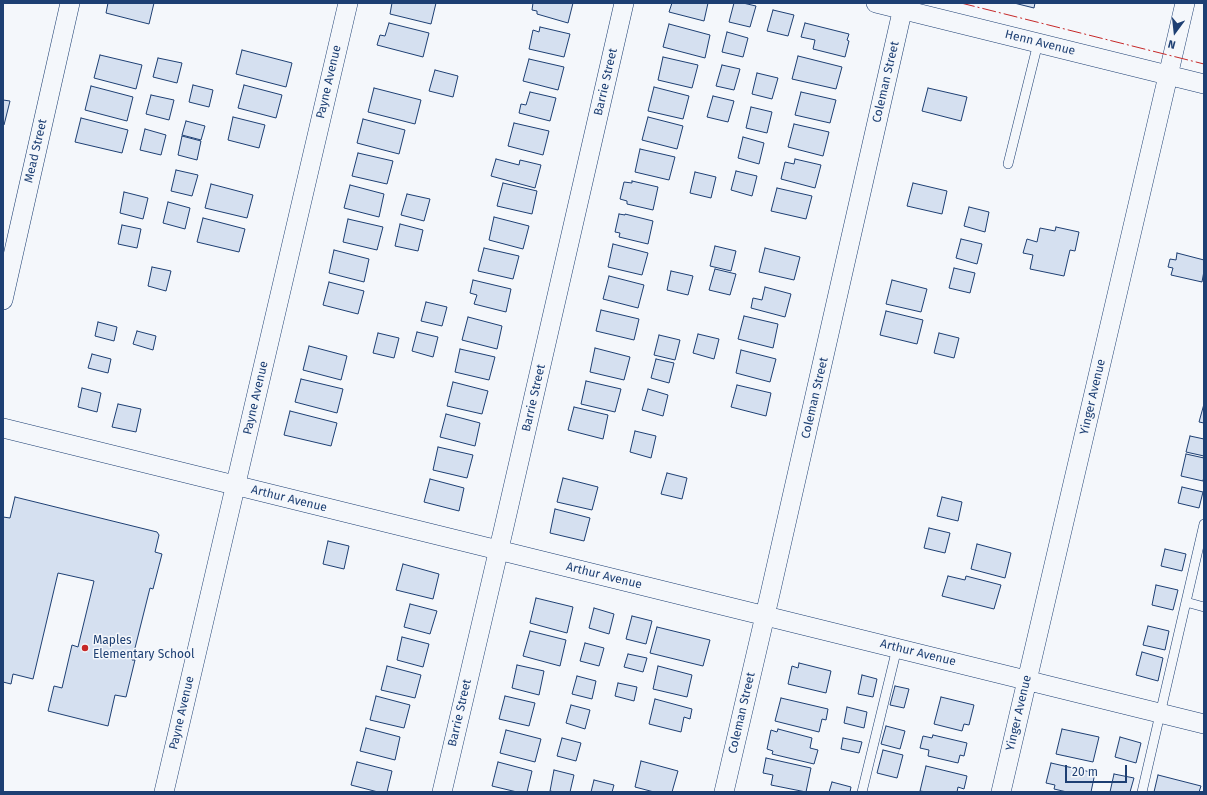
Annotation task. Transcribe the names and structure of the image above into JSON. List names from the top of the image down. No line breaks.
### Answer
{"streets":{"street":["Henn Avenue","Payne Avenue","Barrie Street","Coleman Street","Mead Street","Yinger Avenue","Arthur Avenue"]},"crossings":[["Henn Avenue","Coleman Street"],["Henn Avenue","Yinger Avenue"],["Payne Avenue","Arthur Avenue"],["Barrie Street","Arthur Avenue"],["Coleman Street","Arthur Avenue"],["Yinger Avenue","Arthur Avenue"]],"places":["Maples Elementary School"],"scale_bar":"20 m","north":"bottom"}
